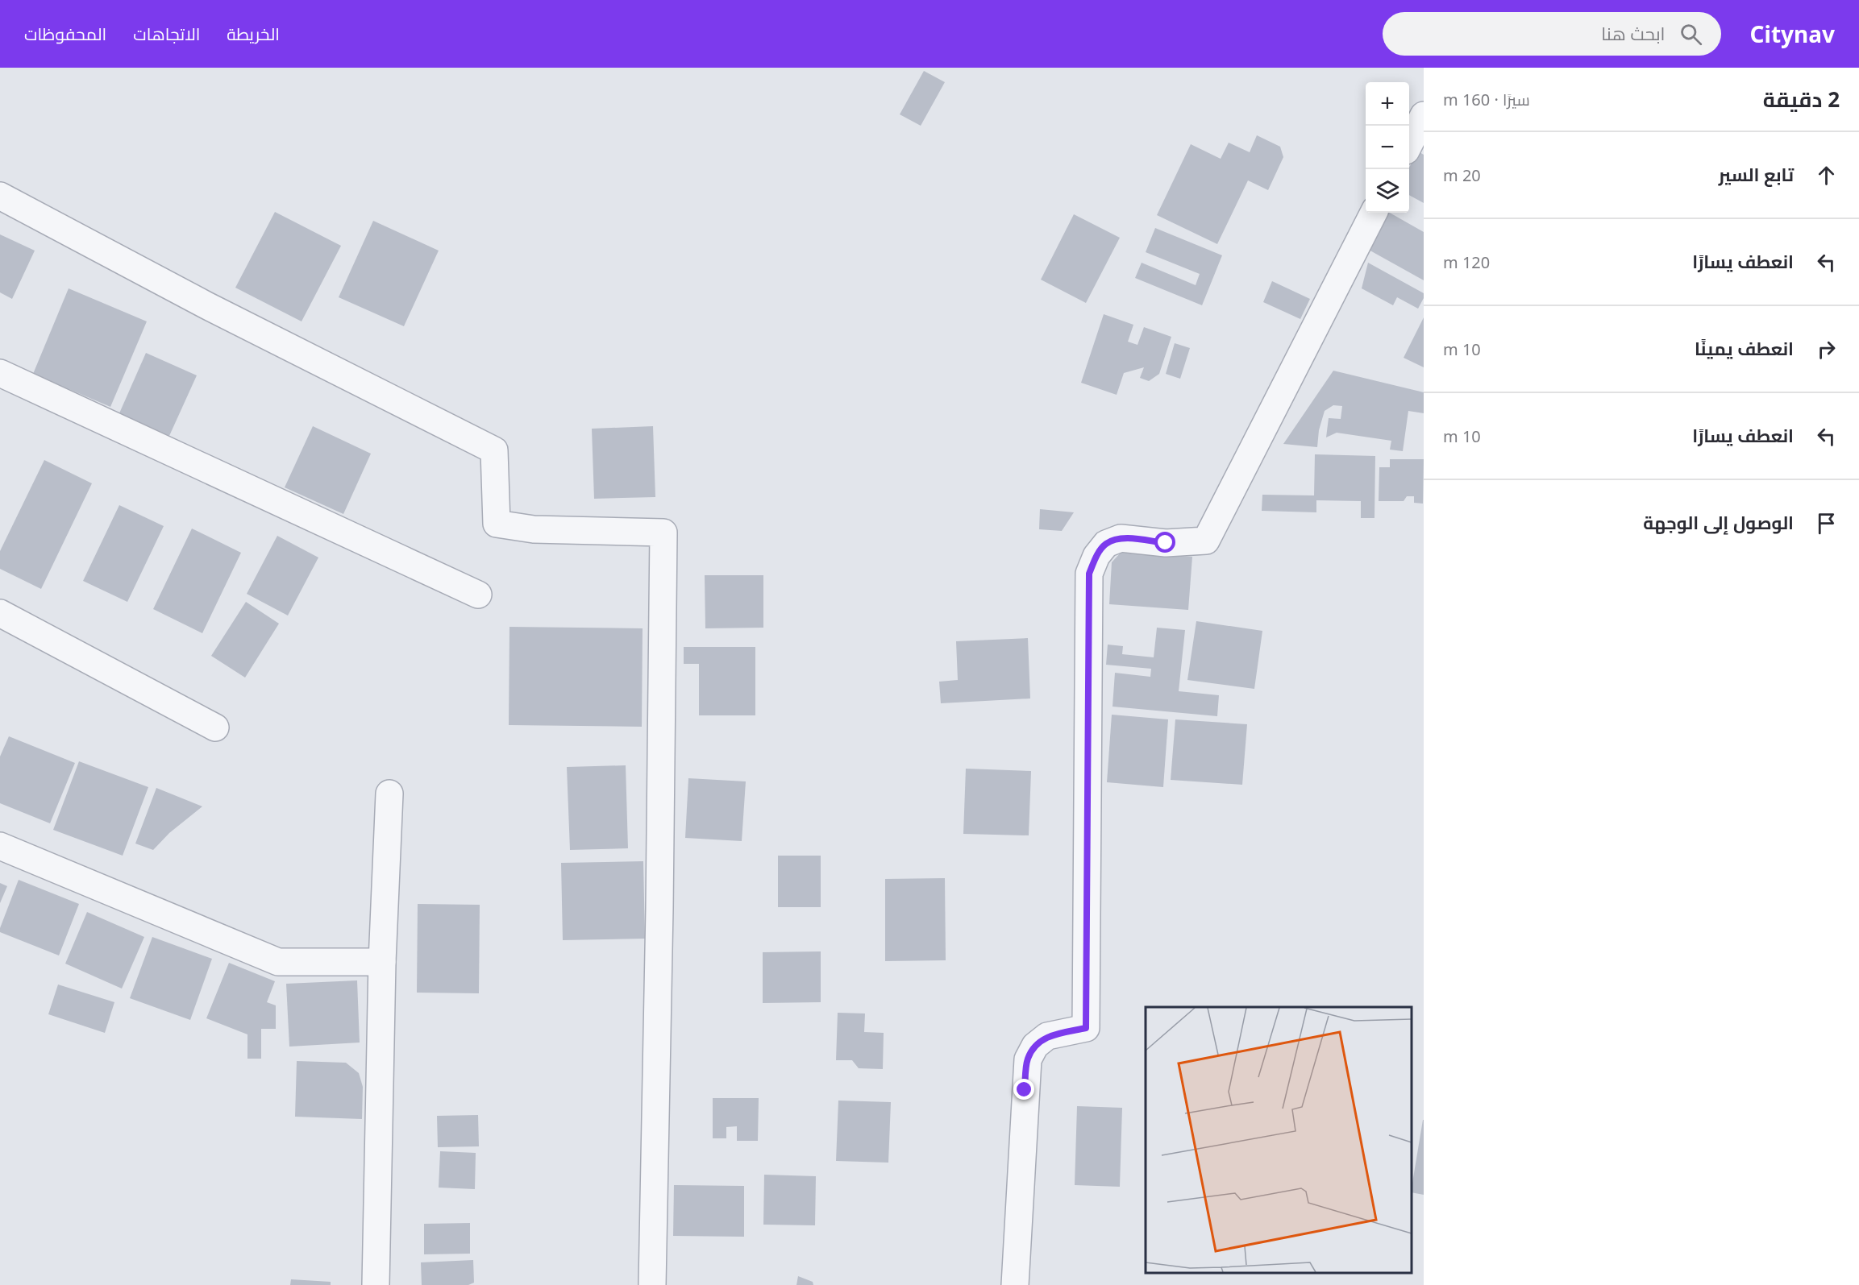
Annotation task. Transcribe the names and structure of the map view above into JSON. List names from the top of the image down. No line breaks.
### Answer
{"page":{"header":"Citynav","search":"ابحث هنا","nav":["الخريطة","الاتجاهات","المحفوظات"],"heading":["2 دقيقة","سيرًا · 160 m"],"map_buttons":["+","−"],"list":[["تابع السير","20 m"],["انعطف يسارًا","120 m"],["انعطف يمينًا","10 m"],["انعطف يسارًا","10 m"],"الوصول إلى الوجهة"]}}
